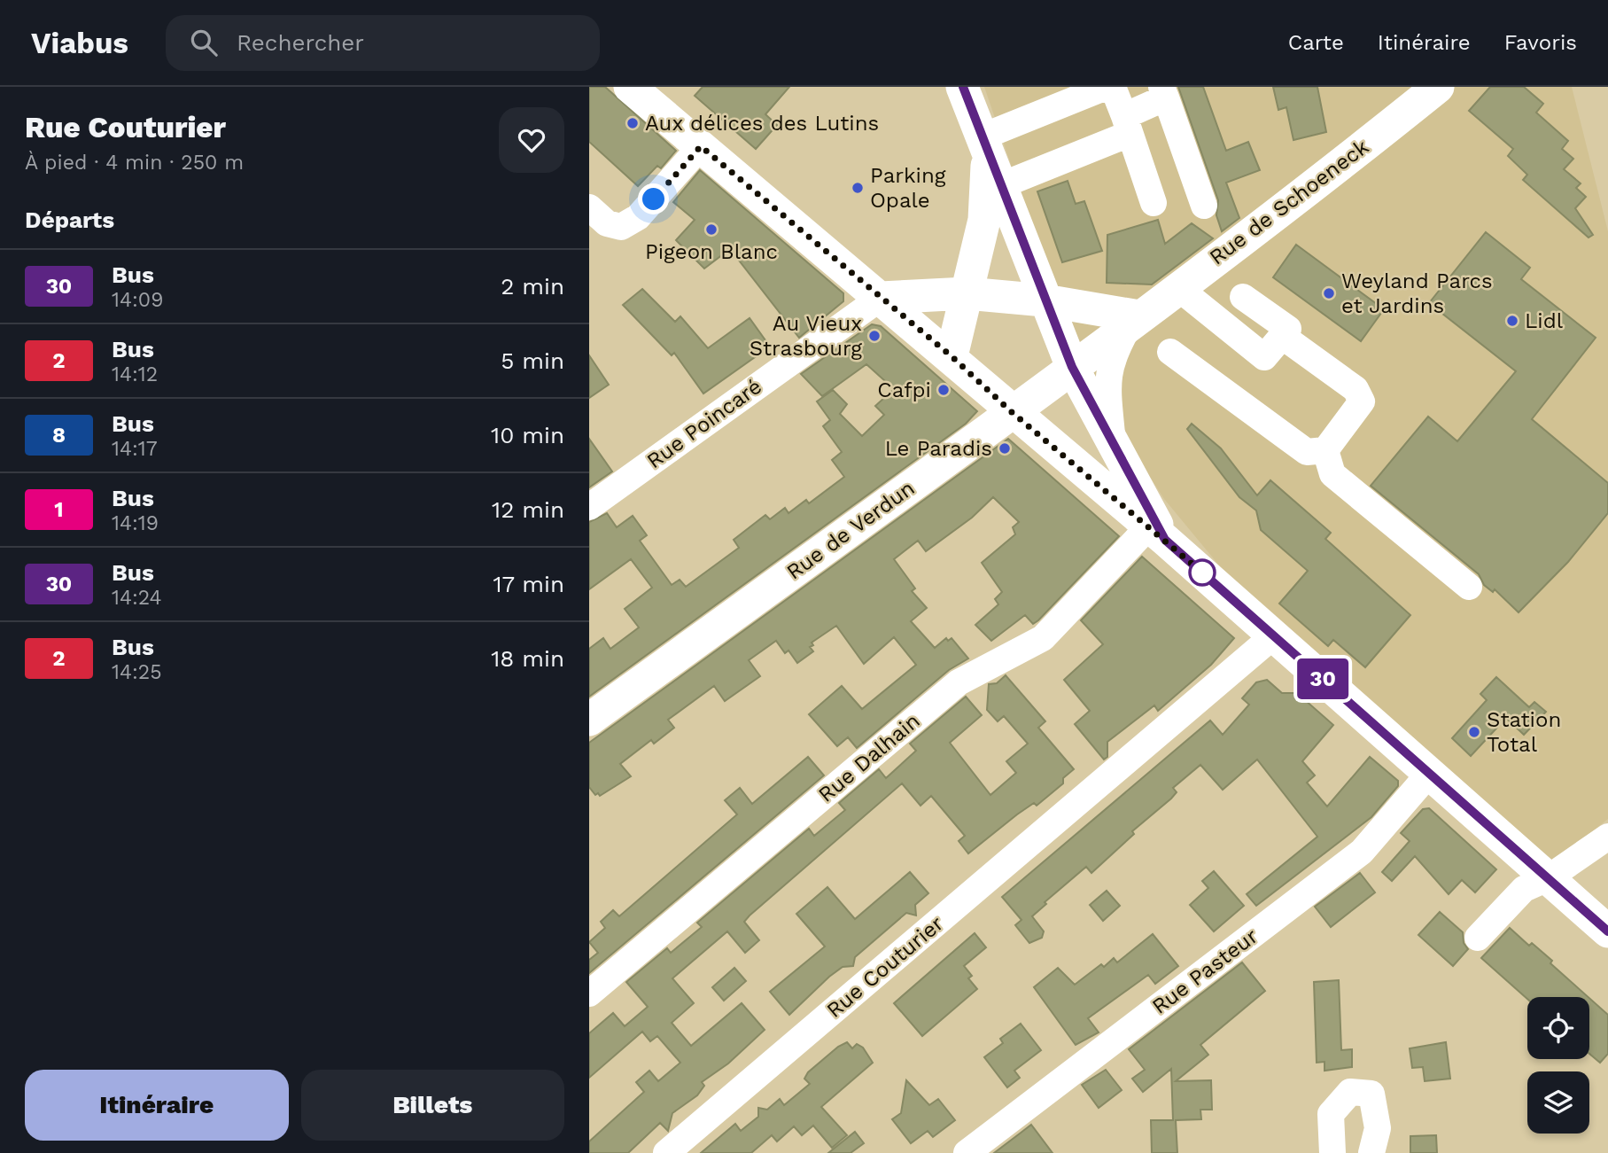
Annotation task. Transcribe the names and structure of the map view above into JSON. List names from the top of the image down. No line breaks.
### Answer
{"streets":{"main road":["Rue de Schoeneck","Rue de Verdun"],"street":["Rue Poincaré","Rue Dalhain","Rue Couturier","Rue Pasteur"]},"crossings":[["Rue de Schoeneck","Rue de Verdun"]],"places":["Aux délices des Lutins","Parking Opale","Pigeon Blanc","Weyland Parcs et Jardins","Lidl","Au Vieux Strasbourg","Cafpi","Le Paradis","Station Total"],"lines":["bus line 30"],"page":{"header":"Viabus","search":"Rechercher","nav":["Carte","Itinéraire","Favoris"],"heading":[["Rue Couturier","À pied · 4 min · 250 m"],"Départs"],"on_map":"30","list":[{"mark":"30","name":"Bus","note":"14:09","value":"2 min"},{"mark":"2","name":"Bus","note":"14:12","value":"5 min"},{"mark":"8","name":"Bus","note":"14:17","value":"10 min"},{"mark":"1","name":"Bus","note":"14:19","value":"12 min"},{"mark":"30","name":"Bus","note":"14:24","value":"17 min"},{"mark":"2","name":"Bus","note":"14:25","value":"18 min"}],"buttons":["Itinéraire","Billets"]}}
